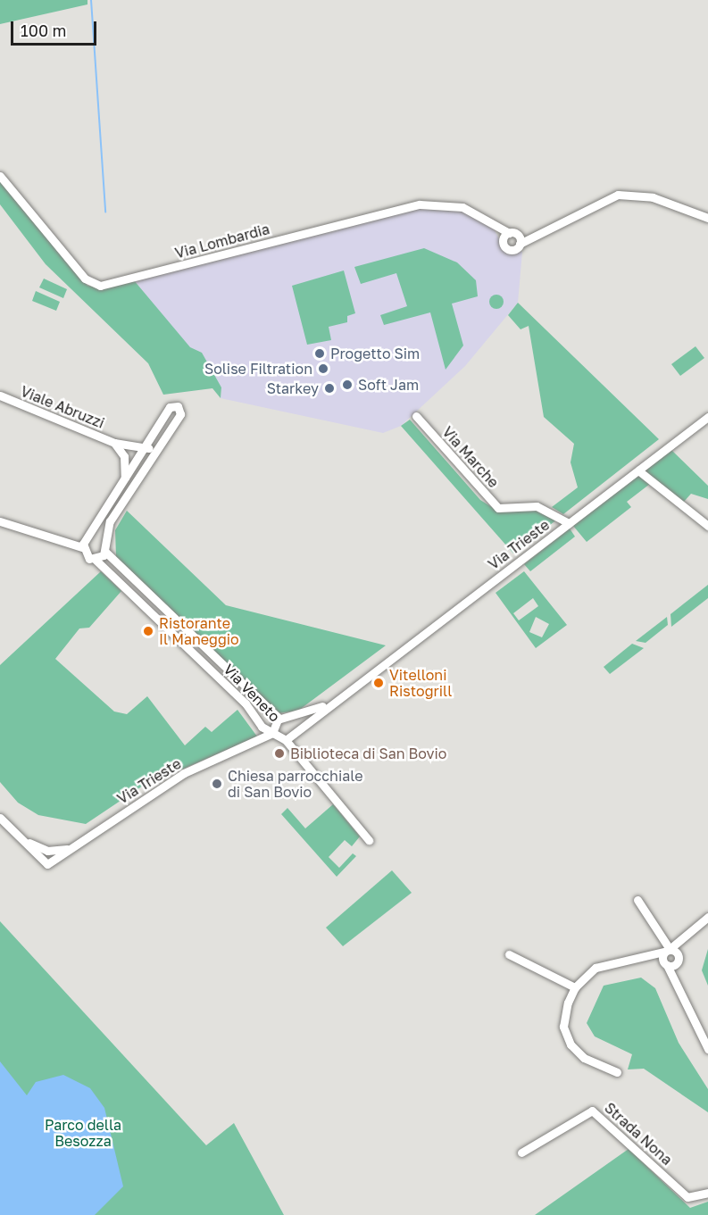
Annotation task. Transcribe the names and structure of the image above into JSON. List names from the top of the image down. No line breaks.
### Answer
{"streets":{"street":["Via Lombardia","Viale Abruzzi","Via Marche","Via Trieste","Via Veneto","Strada Nona"]},"crossings":[["Via Marche","Via Trieste"],["Via Trieste","Via Veneto"]],"parks":["Parco della Besozza"],"places":["Progetto Sim","Solise Filtration","Soft Jam","Starkey","Ristorante Il Maneggio","Vitelloni Ristogrill","Biblioteca di San Bovio","Chiesa parrocchiale di San Bovio"],"scale_bar":"100 m"}
